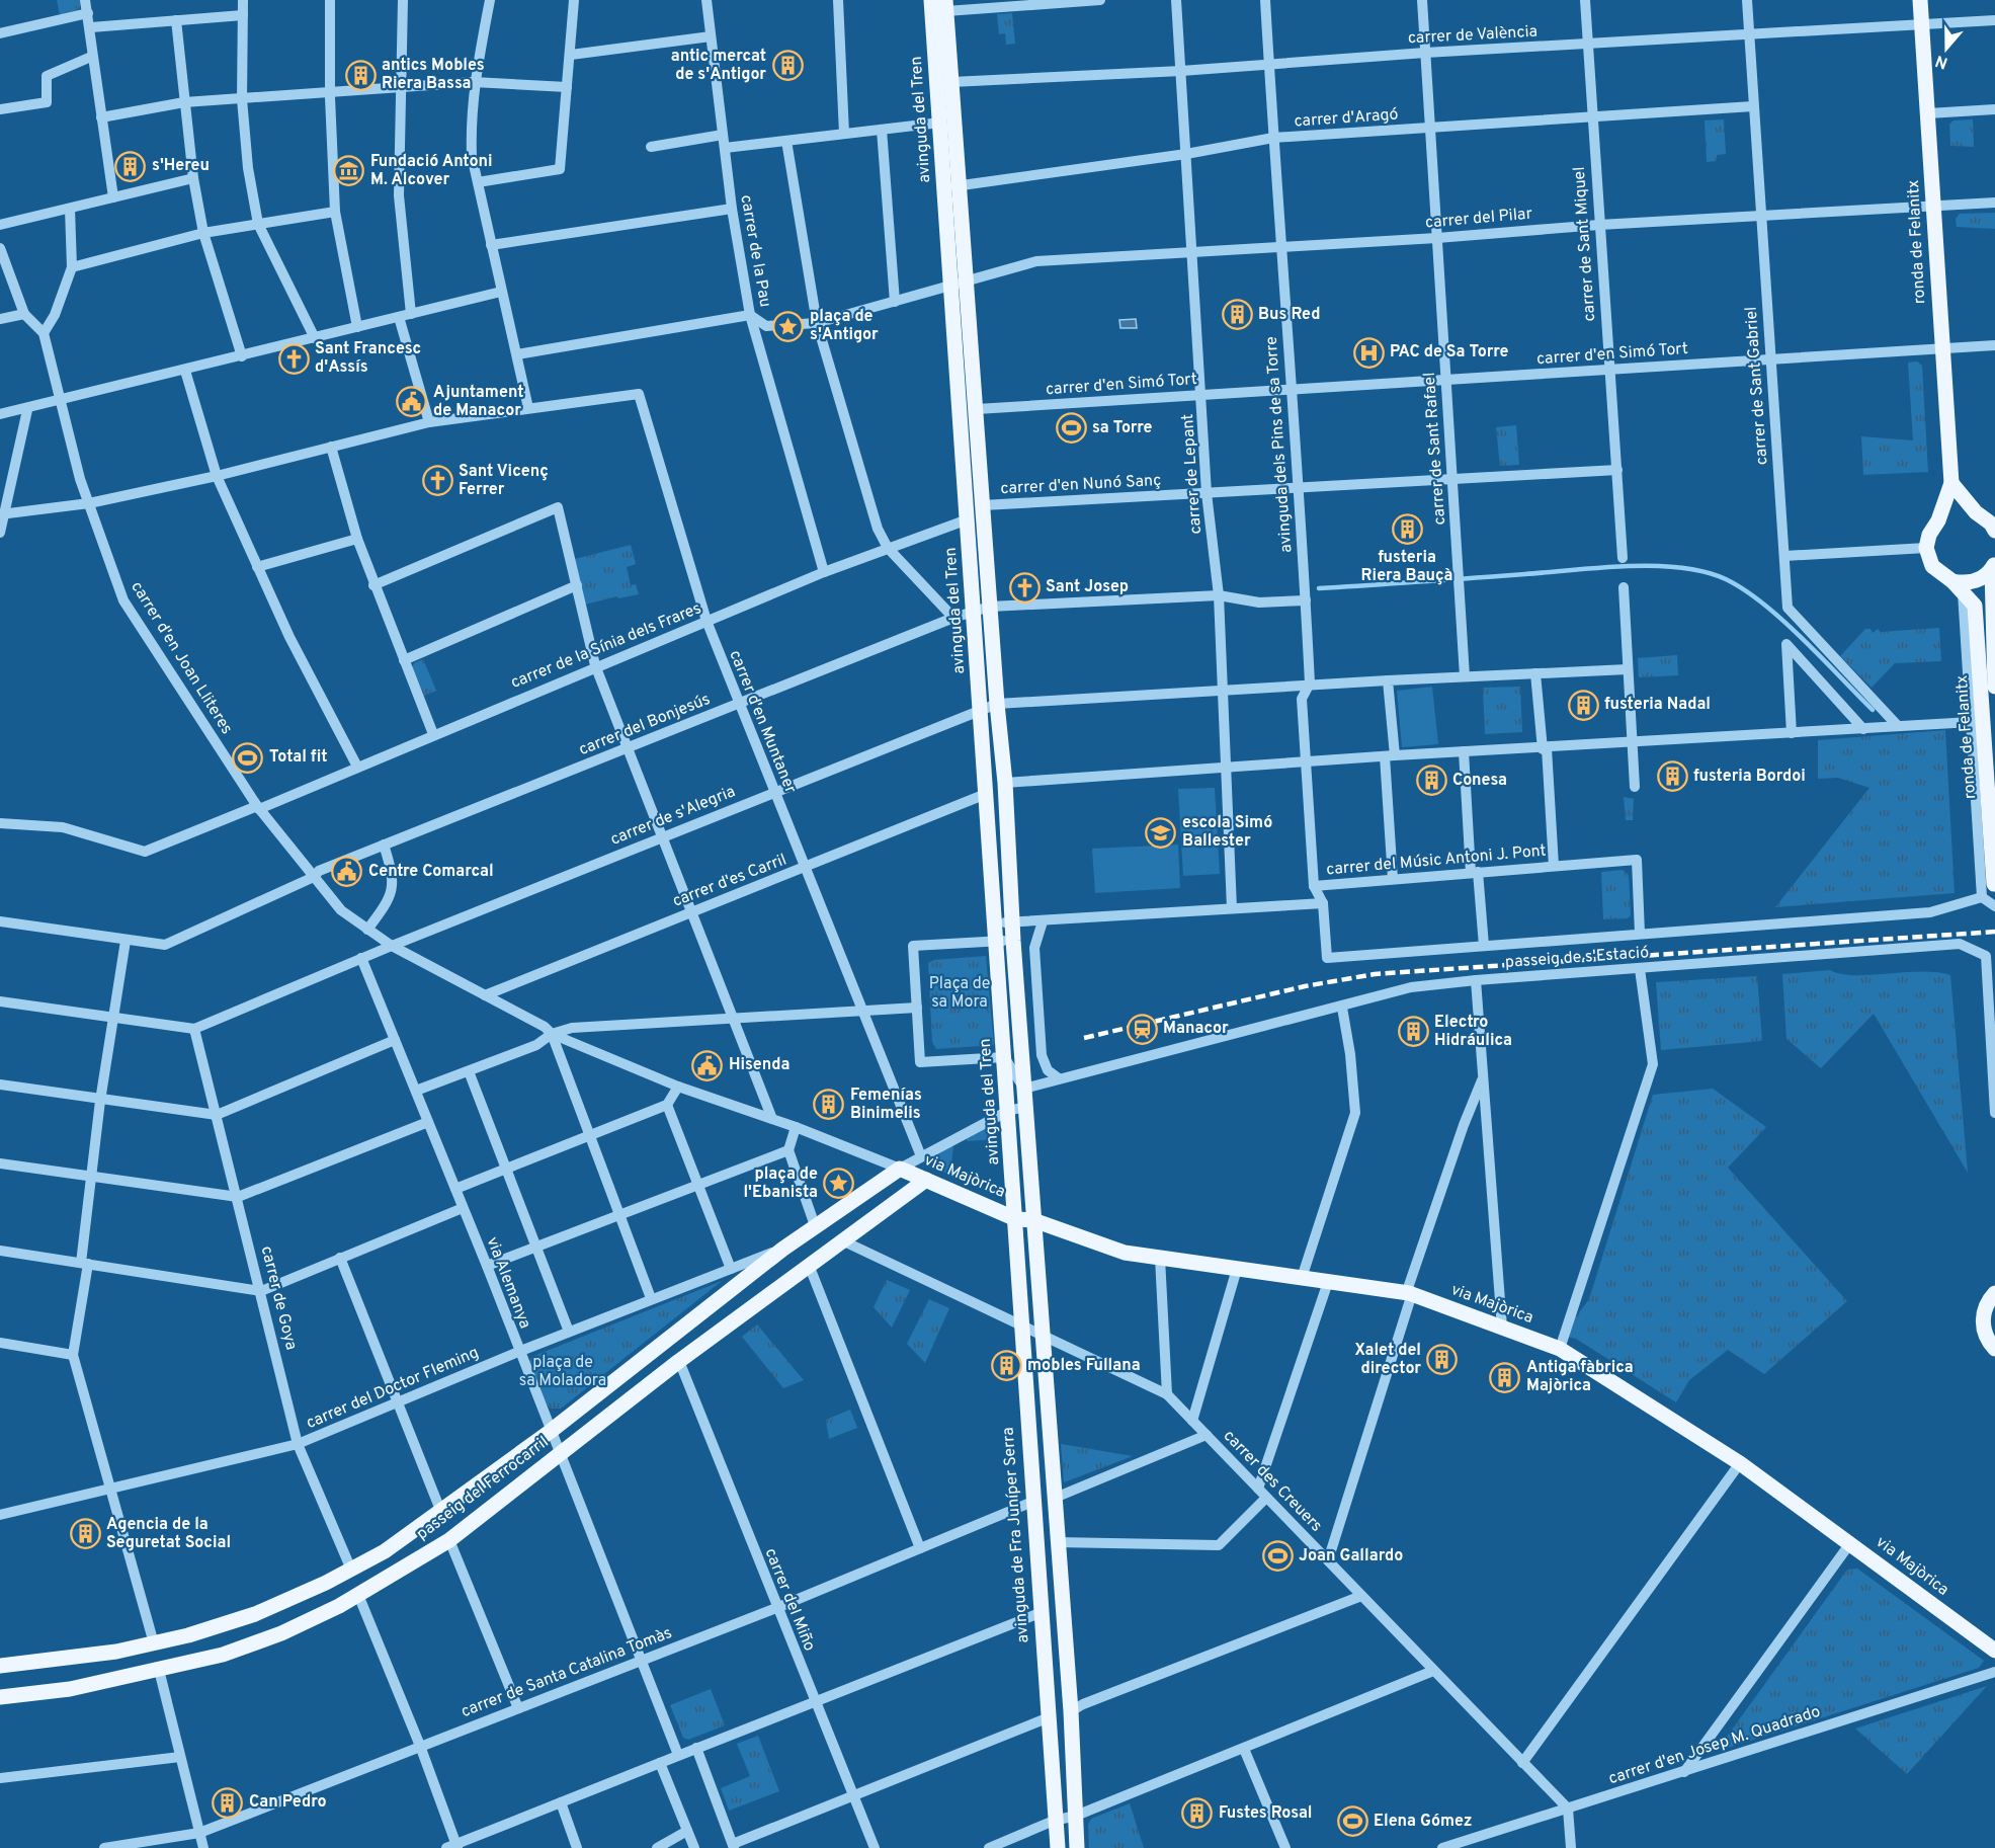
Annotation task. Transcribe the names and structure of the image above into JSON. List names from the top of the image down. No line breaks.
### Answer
{"streets":{"main road":["avinguda del Tren","ronda de Felanitx","via Majòrica","passeig del Ferrocarril","avinguda de Fra Juníper Serra"],"street":["carrer de València","carrer d'Aragó","carrer del Pilar","carrer de Sant Miquel","carrer de la Pau","carrer d'en Simó Tort","carrer de Sant Gabriel","avinguda dels Pins de sa Torre","carrer de Sant Rafael","carrer de Lepant","carrer d'en Nunó Sanç","carrer de la Sínia dels Frares","carrer d'en Joan Lliteres","carrer d'en Muntaner","carrer del Bonjesús","carrer de s'Alegria","carrer del Músic Antoni J. Pont","carrer d'es Carril","passeig de s'Estació","via Alemanya","carrer de Goya","carrer del Doctor Fleming","carrer des Creuers","carrer del Miño","carrer de Santa Catalina Tomàs","carrer d'en Josep M. Quadrado"]},"crossings":[["carrer de València","avinguda del Tren"],["carrer de València","ronda de Felanitx"],["carrer de València","carrer de Sant Miquel"],["carrer de València","carrer de Sant Gabriel"],["carrer de València","avinguda dels Pins de sa Torre"],["carrer de València","carrer de Sant Rafael"],["carrer de València","carrer de Lepant"],["carrer d'Aragó","avinguda del Tren"],["carrer d'Aragó","carrer de Sant Miquel"],["carrer d'Aragó","carrer de Sant Gabriel"],["carrer d'Aragó","avinguda dels Pins de sa Torre"],["carrer d'Aragó","carrer de Sant Rafael"],["carrer d'Aragó","carrer de Lepant"],["avinguda del Tren","carrer del Pilar"],["avinguda del Tren","carrer d'en Simó Tort"],["avinguda del Tren","carrer d'en Nunó Sanç"],["avinguda del Tren","carrer de la Sínia dels Frares"],["avinguda del Tren","carrer del Bonjesús"],["avinguda del Tren","carrer de s'Alegria"],["avinguda del Tren","carrer del Músic Antoni J. Pont"],["avinguda del Tren","carrer d'es Carril"],["avinguda del Tren","via Majòrica"],["avinguda del Tren","avinguda de Fra Juníper Serra"],["carrer del Pilar","ronda de Felanitx"],["carrer del Pilar","carrer de Sant Miquel"],["carrer del Pilar","carrer de Sant Gabriel"],["carrer del Pilar","avinguda dels Pins de sa Torre"],["carrer del Pilar","carrer de Sant Rafael"],["carrer del Pilar","carrer de Lepant"],["ronda de Felanitx","carrer d'en Simó Tort"],["carrer de Sant Miquel","carrer d'en Simó Tort"],["carrer de Sant Miquel","carrer d'en Nunó Sanç"],["carrer de la Pau","carrer de la Sínia dels Frares"],["carrer d'en Simó Tort","carrer de Sant Gabriel"],["carrer d'en Simó Tort","avinguda dels Pins de sa Torre"],["carrer d'en Simó Tort","carrer de Sant Rafael"],["carrer d'en Simó Tort","carrer de Lepant"],["avinguda dels Pins de sa Torre","carrer d'en Nunó Sanç"],["avinguda dels Pins de sa Torre","carrer del Bonjesús"],["avinguda dels Pins de sa Torre","carrer de s'Alegria"],["avinguda dels Pins de sa Torre","carrer del Músic Antoni J. Pont"],["carrer de Sant Rafael","carrer d'en Nunó Sanç"],["carrer de Sant Rafael","carrer de s'Alegria"],["carrer de Lepant","carrer d'en Nunó Sanç"],["carrer de Lepant","carrer del Bonjesús"],["carrer de Lepant","carrer de s'Alegria"],["carrer de Lepant","carrer del Músic Antoni J. Pont"],["carrer de la Sínia dels Frares","carrer d'en Joan Lliteres"],["carrer de la Sínia dels Frares","carrer d'en Muntaner"],["carrer d'en Joan Lliteres","carrer del Bonjesús"],["carrer d'en Joan Lliteres","carrer de s'Alegria"],["carrer d'en Joan Lliteres","carrer d'es Carril"],["carrer d'en Joan Lliteres","via Majòrica"],["carrer d'en Joan Lliteres","passeig del Ferrocarril"],["carrer d'en Muntaner","carrer del Bonjesús"],["carrer d'en Muntaner","carrer de s'Alegria"],["carrer d'en Muntaner","carrer d'es Carril"],["carrer de s'Alegria","via Alemanya"],["carrer de s'Alegria","carrer de Goya"],["carrer del Músic Antoni J. Pont","passeig de s'Estació"],["via Majòrica","passeig del Ferrocarril"],["via Majòrica","avinguda de Fra Juníper Serra"],["via Alemanya","carrer del Doctor Fleming"],["via Alemanya","passeig del Ferrocarril"],["via Alemanya","carrer de Santa Catalina Tomàs"],["carrer de Goya","carrer del Doctor Fleming"],["carrer de Goya","passeig del Ferrocarril"],["carrer del Doctor Fleming","passeig del Ferrocarril"],["carrer des Creuers","passeig del Ferrocarril"],["carrer des Creuers","avinguda de Fra Juníper Serra"],["carrer des Creuers","carrer d'en Josep M. Quadrado"],["passeig del Ferrocarril","carrer del Miño"],["avinguda de Fra Juníper Serra","carrer de Santa Catalina Tomàs"],["carrer del Miño","carrer de Santa Catalina Tomàs"]],"parks":["Plaça de sa Mora","plaça de sa Moladora"],"places":{"building":["antic mercat de s'Antigor","antics Mobles Riera Bassa","s'Hereu","Bus Red","fusteria Riera Bauçà","fusteria Nadal","fusteria Bordoi","Conesa","Electro Hidráulica","Femenías Binimelis","Xalet del director","mobles Fullana","Antiga fàbrica Majòrica","Agencia de la Seguretat Social","Can Pedro","Fustes Rosal"],"museum":["Fundació Antoni M. Alcover"],"place":["plaça de s'Antigor","plaça de l'Ebanista"],"hospital":["PAC de Sa Torre"],"church":["Sant Francesc d'Assís","Sant Vicenç Ferrer","Sant Josep"],"public building":["Ajuntament de Manacor","Centre Comarcal","Hisenda"],"sports":["sa Torre","Total fit","Joan Gallardo","Elena Gómez"],"school or university":["escola Simó Ballester"],"station":["Manacor"]},"north":"bottom"}
